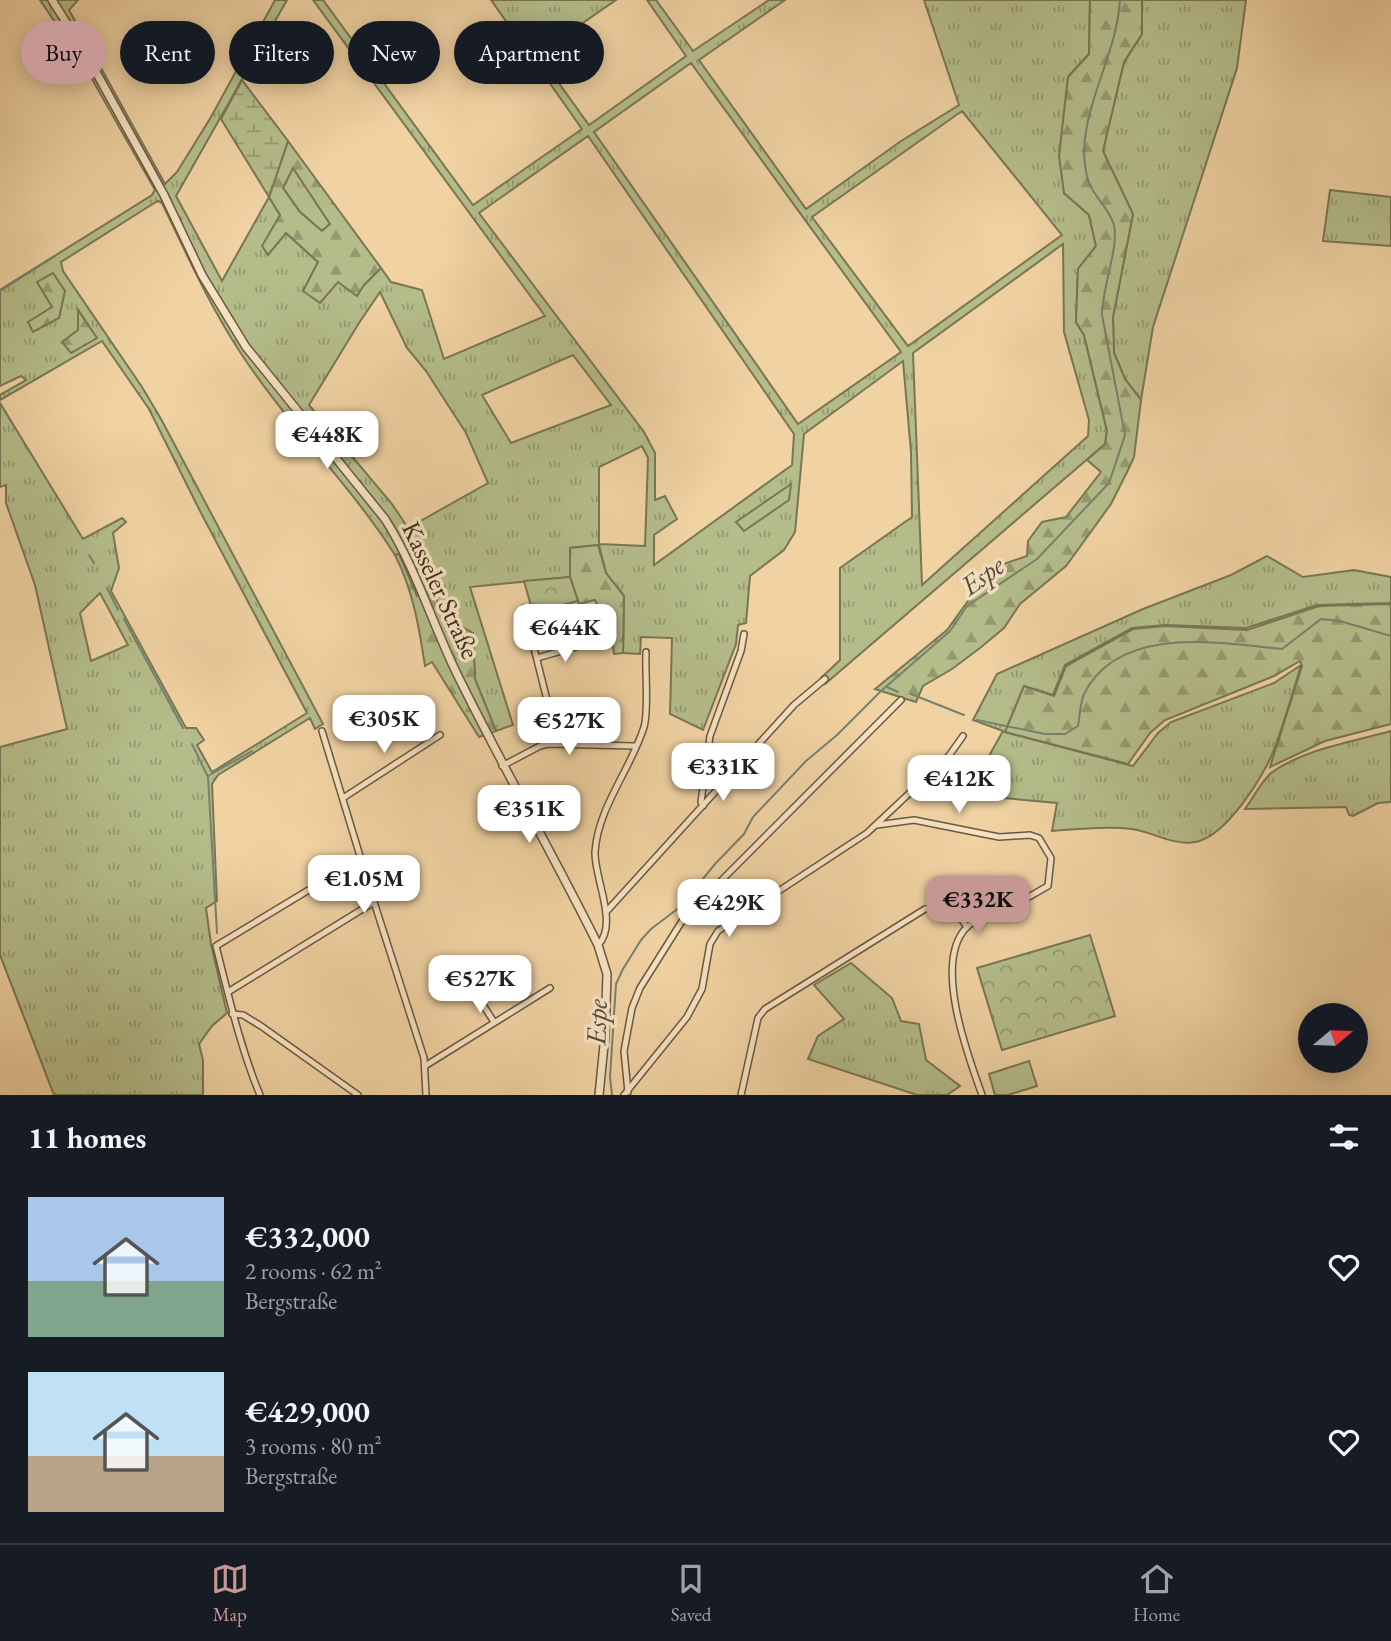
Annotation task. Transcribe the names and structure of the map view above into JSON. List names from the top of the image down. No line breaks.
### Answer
{"streets":{"street":["Kasseler Straße"]},"water":["Espe"],"north":"right","page":{"chip":["Buy","Rent","Filters","New","Apartment"],"price":["€448K","€644K","€305K","€527K","€331K","€412K","€351K","€1.05M","€332K","€429K","€527K"],"heading":"11 homes","list":[{"name":"€332,000","note":"2 rooms · 62 m² · Bergstraße"},{"name":"€429,000","note":"3 rooms · 80 m² · Bergstraße"}],"tabs":["Map","Saved","Home"]}}
